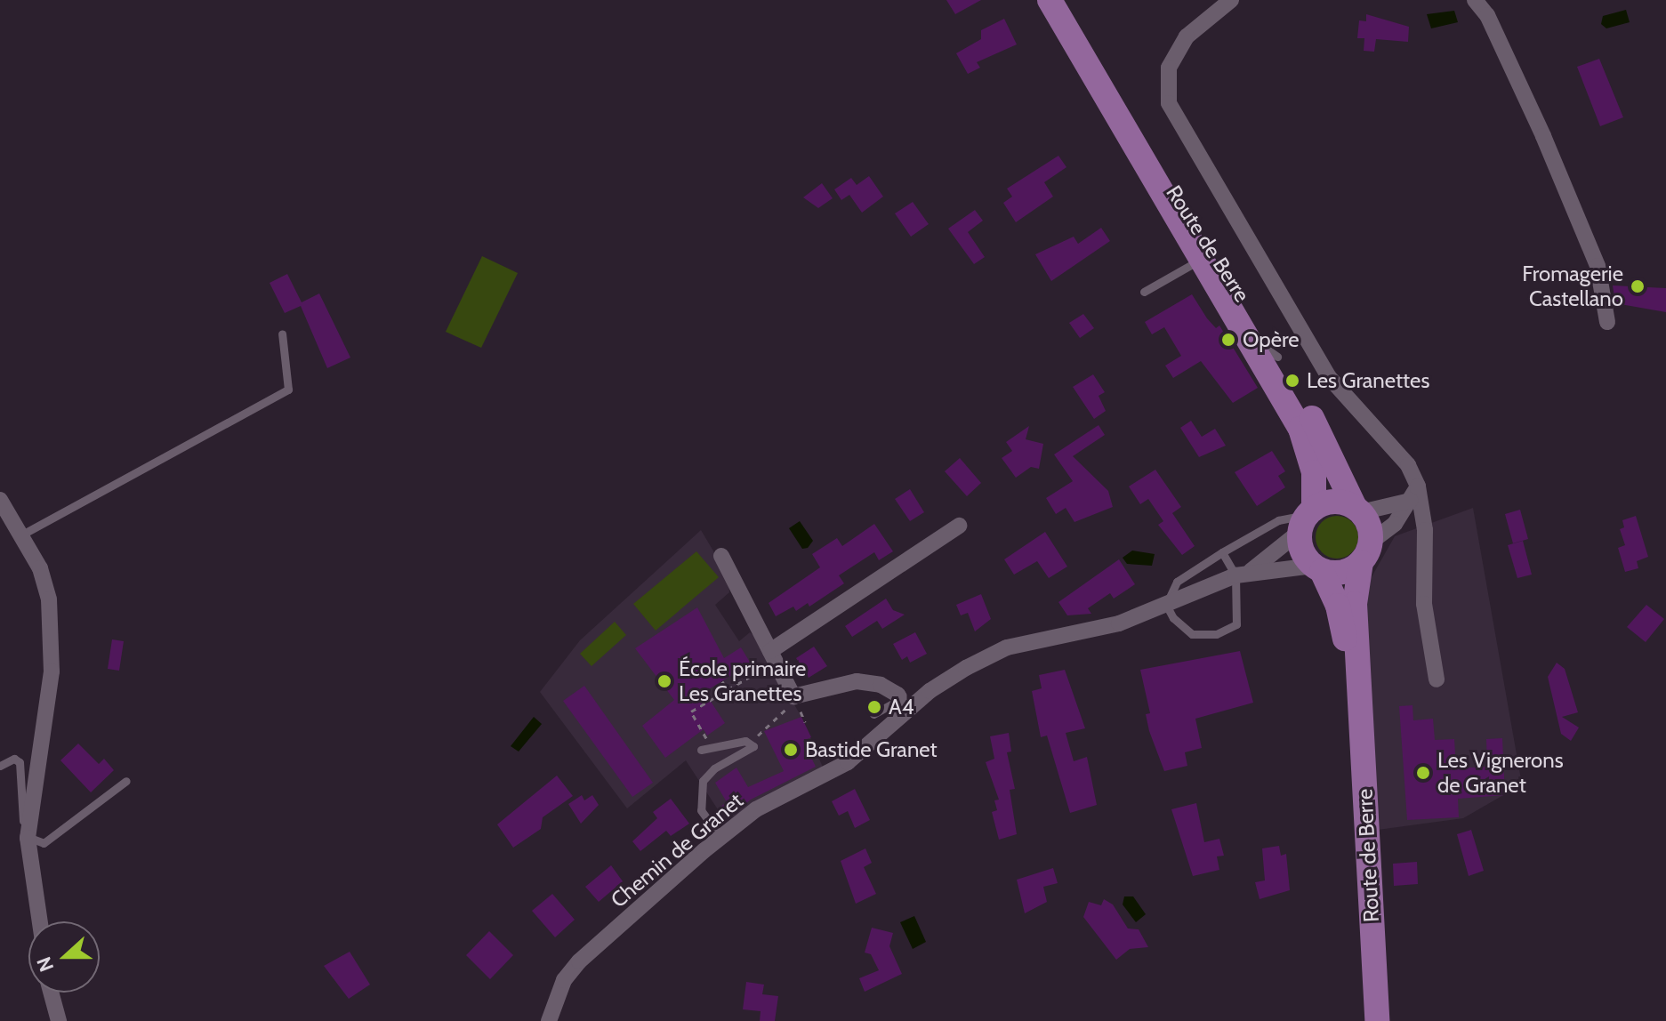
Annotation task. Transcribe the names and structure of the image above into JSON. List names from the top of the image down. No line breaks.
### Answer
{"streets":{"main road":["Route de Berre"],"street":["Chemin de Granet"]},"crossings":[["Route de Berre","Chemin de Granet"]],"places":["Fromagerie Castellano","Opère","Les Granettes","École primaire Les Granettes","A4","Bastide Granet","Les Vignerons de Granet"],"north":"left"}
